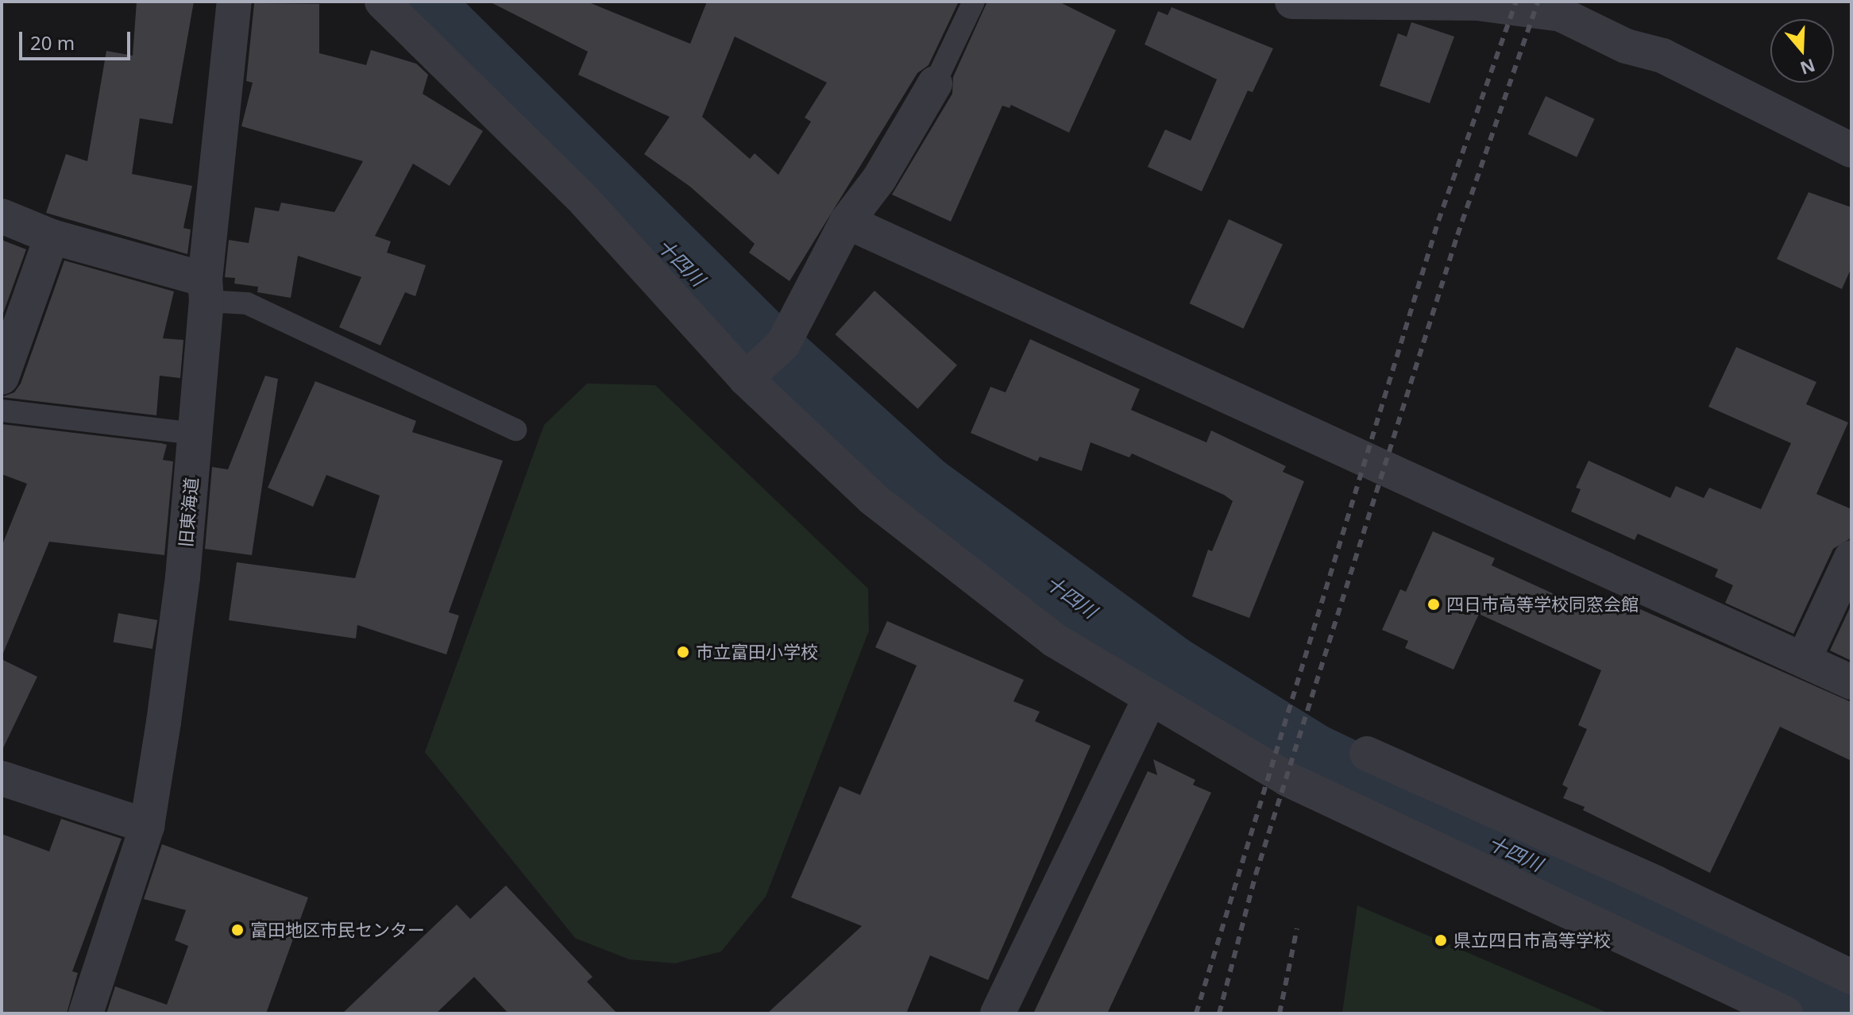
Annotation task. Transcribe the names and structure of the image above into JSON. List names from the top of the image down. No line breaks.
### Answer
{"streets":{"street":["旧東海道"]},"water":["十四川"],"places":["四日市高等学校同窓会館","市立富田小学校","富田地区市民センター","県立四日市高等学校"],"scale_bar":"20 m","north":"bottom"}
